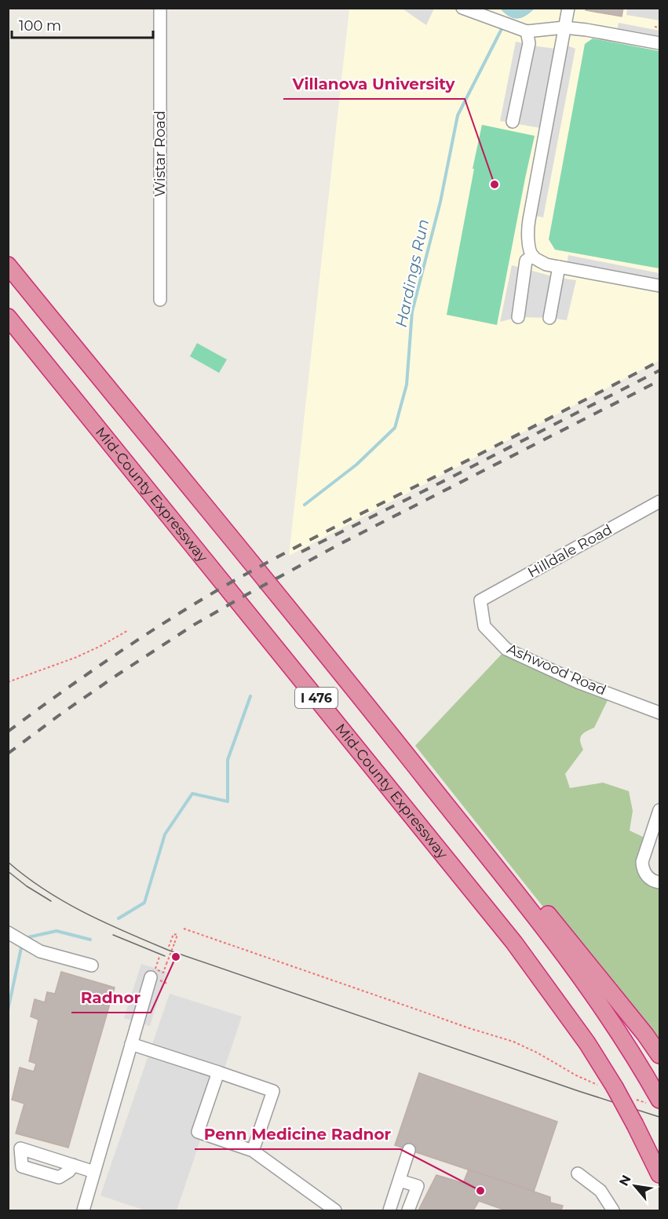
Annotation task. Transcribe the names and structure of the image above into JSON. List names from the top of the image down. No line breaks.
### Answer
{"streets":{"highway":["Mid-County Expressway","I 476"],"street":["Wistar Road","Hilldale Road","Ashwood Road"]},"crossings":[["Hilldale Road","Ashwood Road"]],"water":["Hardings Run"],"places":["Villanova University","Radnor","Penn Medicine Radnor"],"scale_bar":"100 m","north":"top left"}
